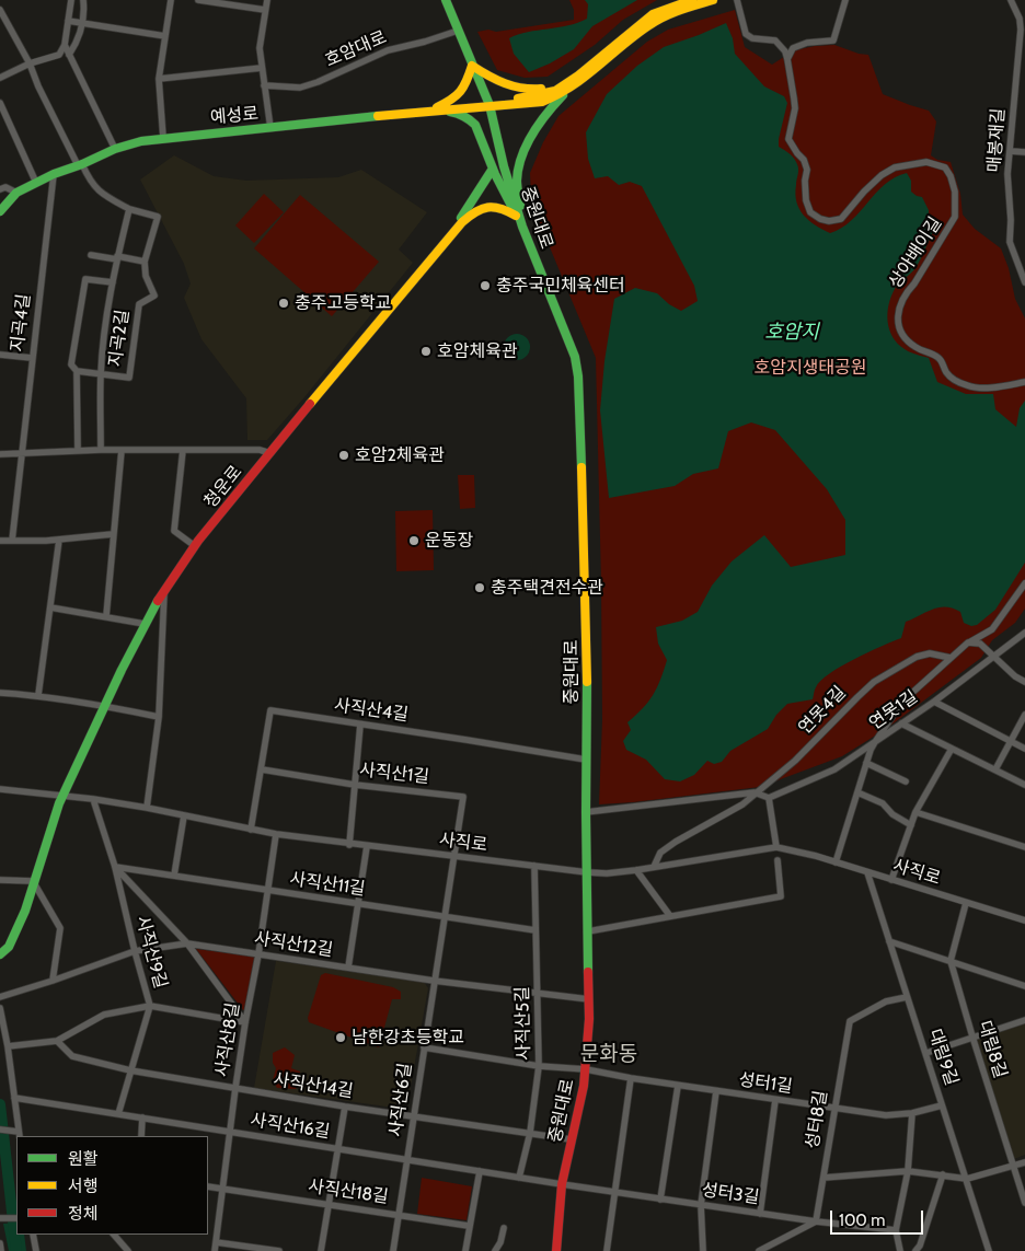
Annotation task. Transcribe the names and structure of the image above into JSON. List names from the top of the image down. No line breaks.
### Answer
{"streets":{"street":["호암대로","예성로","매봉재길","중원대로","상아배이길","지곡4길","지곡2길","청운로","사직산4길","연못4길","연못1길","사직산1길","사직로","사직산11길","사직산12길","사직산9길","사직산5길","사직산8길","대림8길","대림9길","성터1길","사직산14길","사직산6길","성터8길","사직산16길","사직산18길","성터3길"]},"crossings":[["예성로","중원대로"],["예성로","지곡4길"],["중원대로","사직산4길"],["중원대로","사직로"],["중원대로","사직산12길"],["중원대로","성터1길"],["중원대로","사직산14길"],["중원대로","사직산16길"],["중원대로","성터3길"],["청운로","사직로"],["사직산4길","사직산1길"],["사직산4길","사직로"],["연못4길","사직로"],["사직산1길","사직로"],["사직산1길","사직산6길"],["사직로","사직산9길"],["사직로","사직산5길"],["사직로","사직산8길"],["사직로","대림9길"],["사직로","사직산6길"],["사직산11길","사직산9길"],["사직산11길","사직산5길"],["사직산11길","사직산8길"],["사직산11길","사직산6길"],["사직산12길","사직산9길"],["사직산12길","사직산5길"],["사직산12길","사직산8길"],["사직산12길","사직산6길"],["사직산9길","사직산14길"],["사직산9길","사직산16길"],["사직산5길","성터1길"],["사직산5길","사직산14길"],["사직산5길","사직산16길"],["사직산8길","사직산14길"],["사직산8길","사직산16길"],["사직산8길","사직산18길"],["대림9길","성터1길"],["대림9길","성터8길"],["성터1길","사직산6길"],["성터1길","성터8길"],["사직산14길","사직산6길"],["사직산6길","사직산16길"],["사직산6길","사직산18길"],["성터8길","성터3길"],["사직산16길","성터3길"]],"districts":["문화동"],"water":["호암지"],"parks":["호암지생태공원"],"places":["충주국민체육센터","충주고등학교","호암체육관","호암2체육관","운동장","충주택견전수관","남한강초등학교"],"legend":["원활","서행","정체"],"scale_bar":"100 m"}
